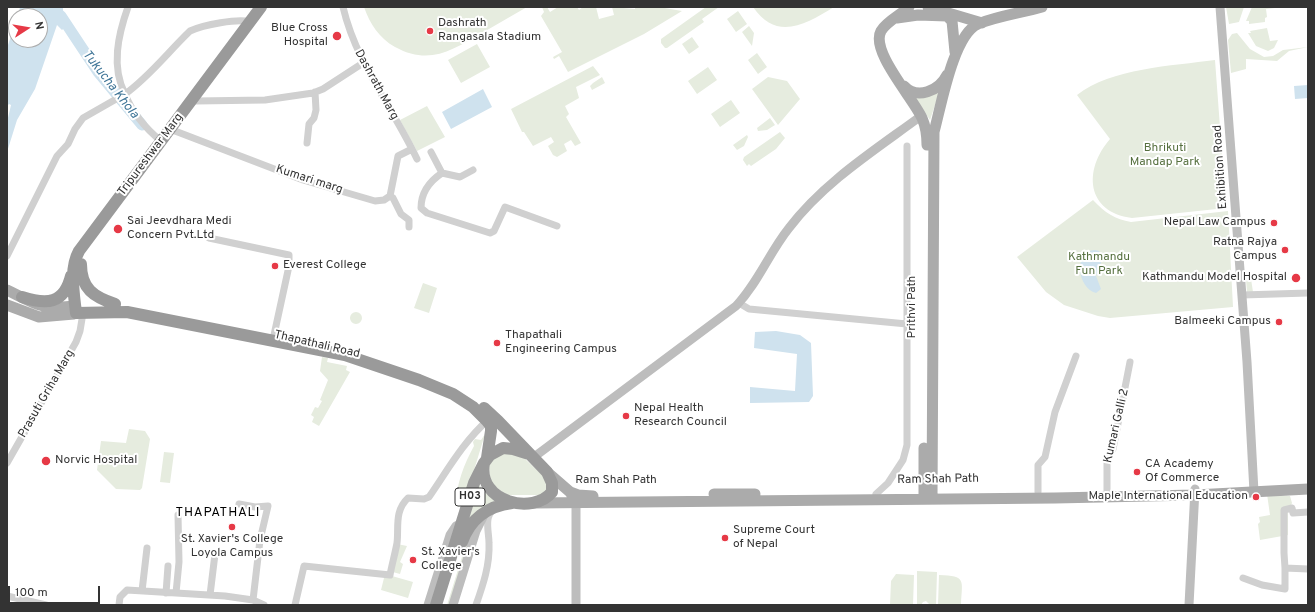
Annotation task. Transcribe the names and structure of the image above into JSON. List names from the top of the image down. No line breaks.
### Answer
{"streets":{"highway":["Tripureshwar Marg","Thapathali Road","H03"],"main road":["Exhibition Road","Prithvi Path","Ram Shah Path"],"street":["Dashrath Marg","Kumari marg","Prasuti Griha Marg","Kumari Galli 2"]},"crossings":[["Tripureshwar Marg","Kumari marg"],["Tripureshwar Marg","Thapathali Road"],["Tripureshwar Marg","Prasuti Griha Marg"],["Exhibition Road","Ram Shah Path"],["Prithvi Path","Ram Shah Path"],["Thapathali Road","Prasuti Griha Marg"],["Thapathali Road","H03"],["Kumari Galli 2","Ram Shah Path"]],"districts":["THAPATHALI"],"water":["Tukucha Khola"],"parks":["Bhrikuti Mandap Park","Kathmandu Fun Park"],"places":["Dashrath Rangasala Stadium","Blue Cross Hospital","Nepal Law Campus","Sai Jeevdhara Medi Concern Pvt.Ltd","Ratna Rajya Campus","Everest College","Kathmandu Model Hospital","Balmeeki Campus","Thapathali Engineering Campus","Nepal Health Research Council","Norvic Hospital","CA Academy Of Commerce","Maple International Education","St. Xavier's College Loyola Campus","Supreme Court of Nepal","St. Xavier's College"],"scale_bar":"100 m","north":"right"}
